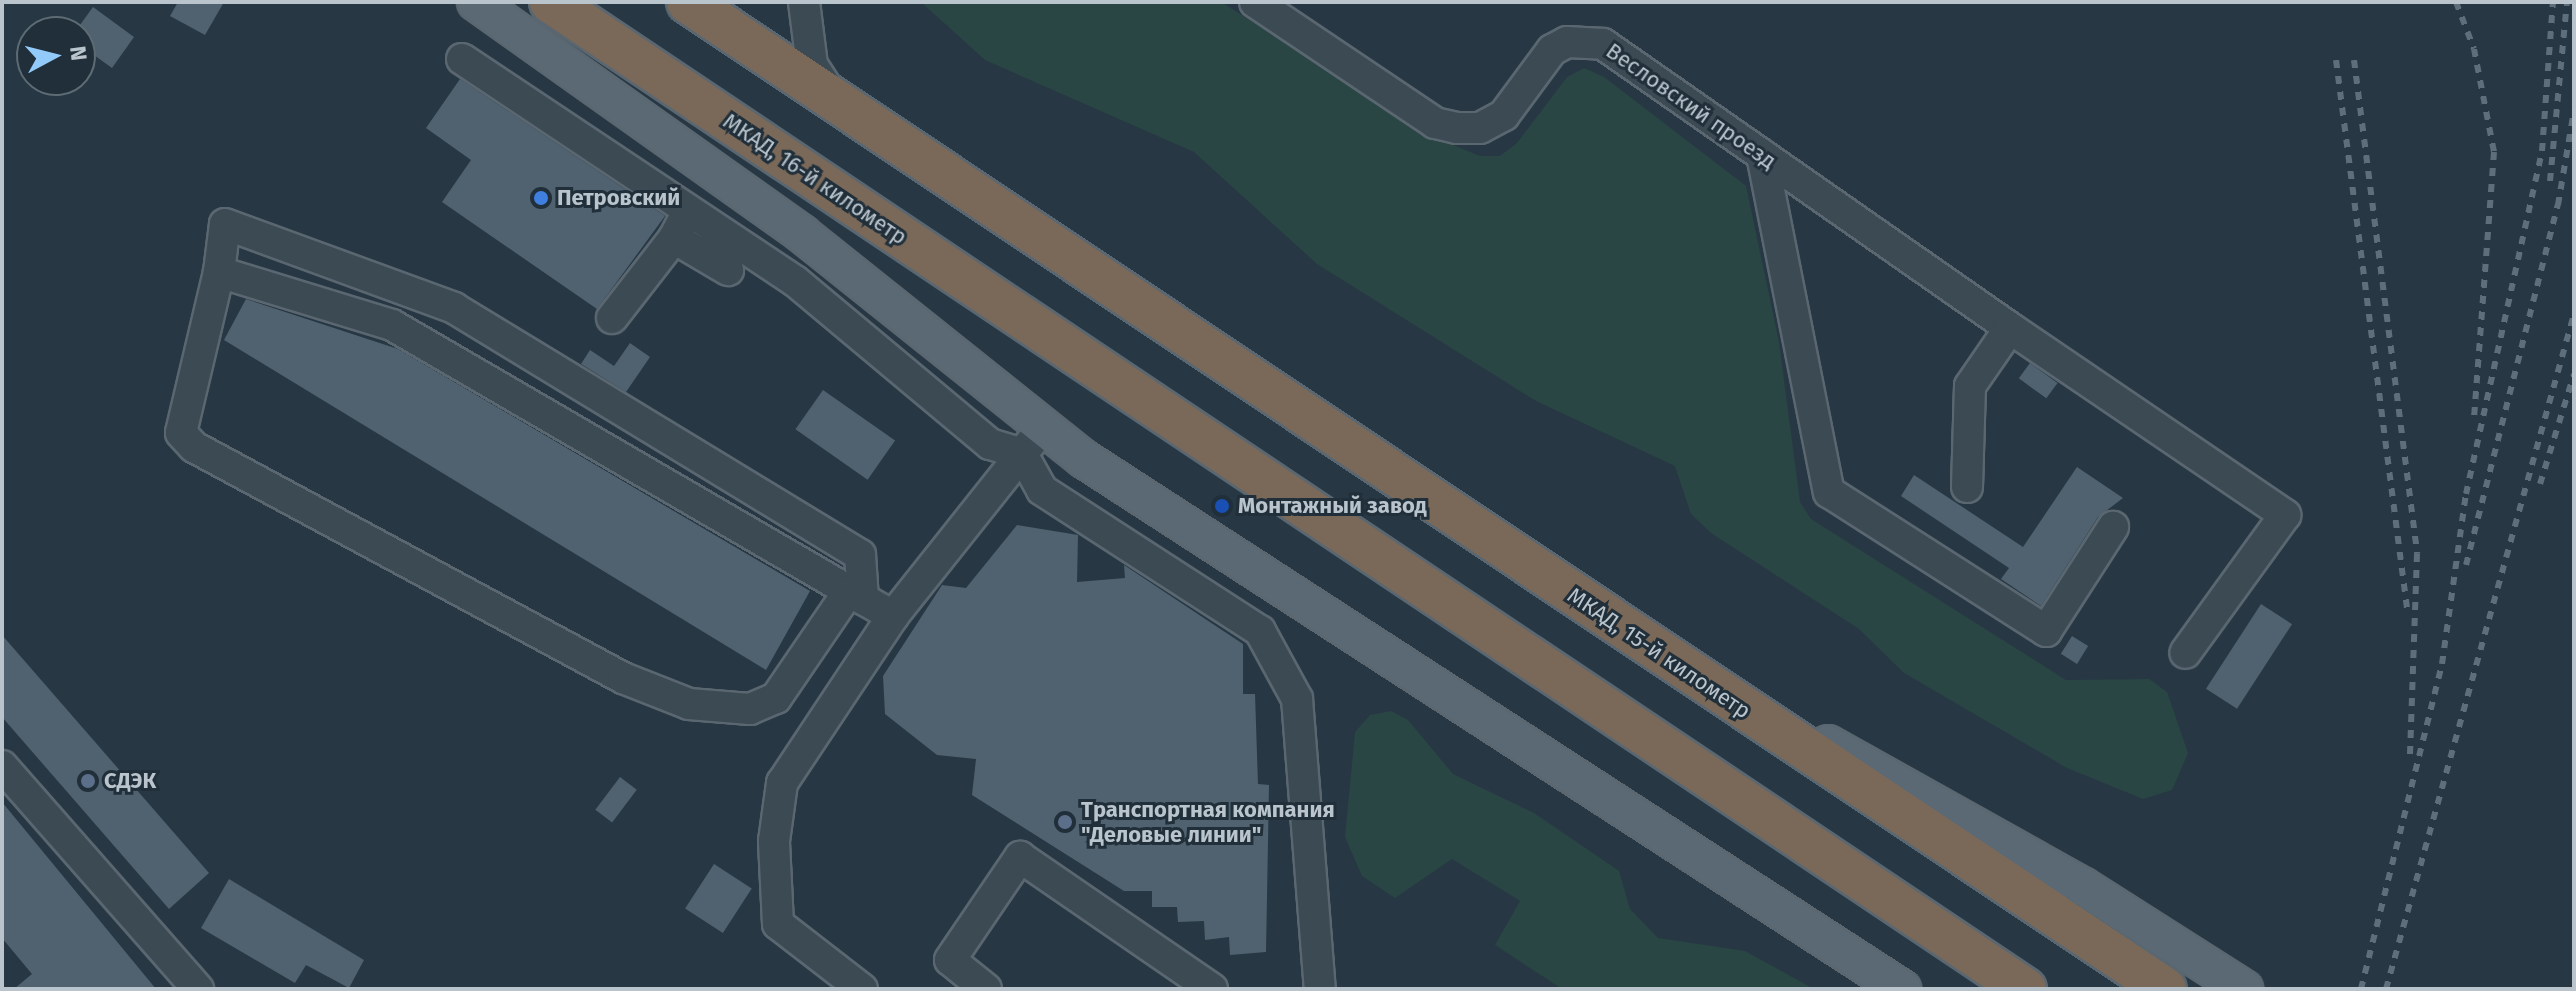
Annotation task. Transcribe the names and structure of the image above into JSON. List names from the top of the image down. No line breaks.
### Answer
{"streets":{"highway":["МКАД, 16-й километр","МКАД, 15-й километр"],"street":["Весловский проезд"]},"places":["Петровский","Монтажный завод","СДЭК","Транспортная компания \"Деловые линии\""],"north":"right"}
